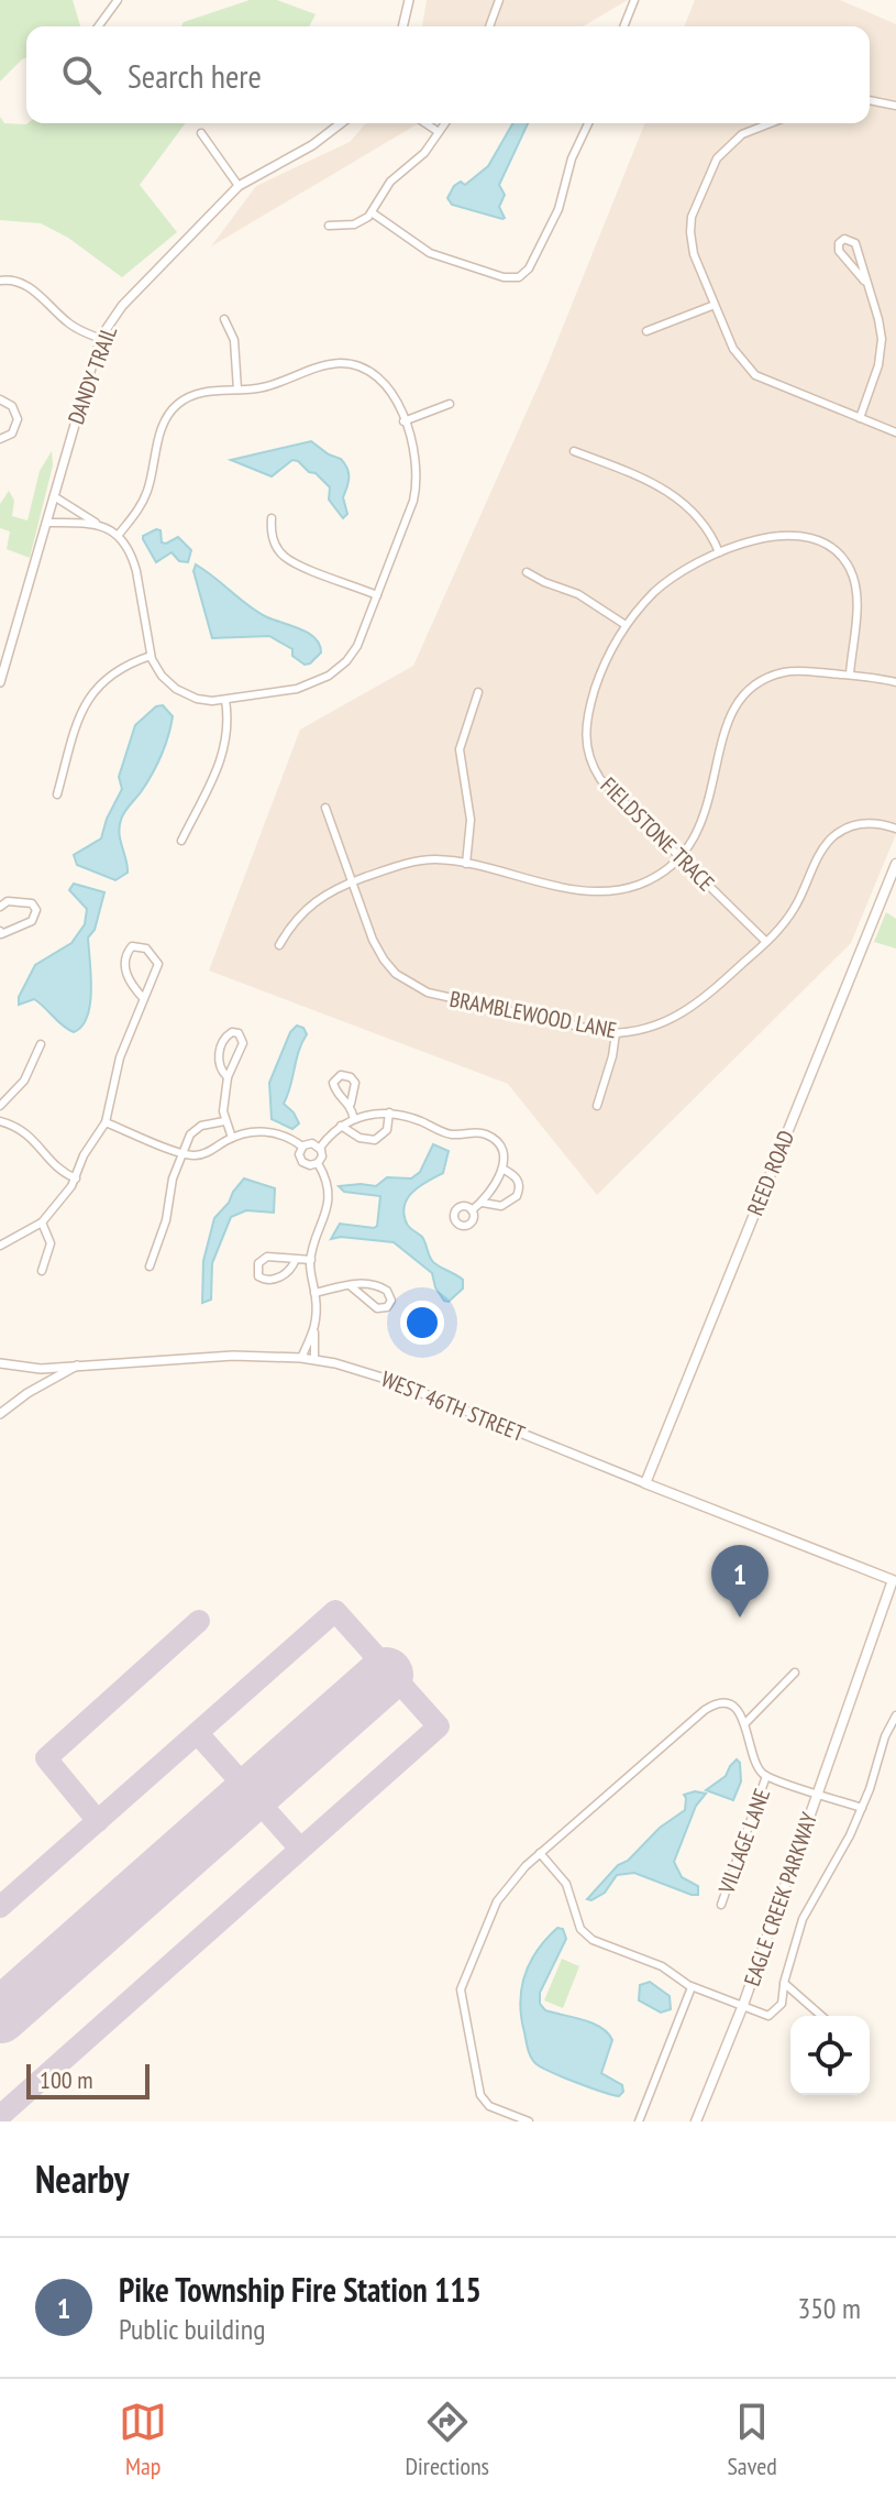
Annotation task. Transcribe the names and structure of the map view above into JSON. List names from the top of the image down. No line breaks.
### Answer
{"streets":{"main road":["REED ROAD","WEST 46TH STREET","EAGLE CREEK PARKWAY"],"street":["DANDY TRAIL","FIELDSTONE TRACE","BRAMBLEWOOD LANE","VILLAGE LANE"]},"crossings":[["FIELDSTONE TRACE","BRAMBLEWOOD LANE"],["REED ROAD","WEST 46TH STREET"],["WEST 46TH STREET","EAGLE CREEK PARKWAY"]],"scale_bar":"100 m","page":{"search":"Search here","pins":"1","scale":"100 m","heading":"Nearby","list":[{"mark":"1","name":"Pike Township Fire Station 115","note":"Public building","value":"350 m"}],"nav":["Map","Directions","Saved"]}}
